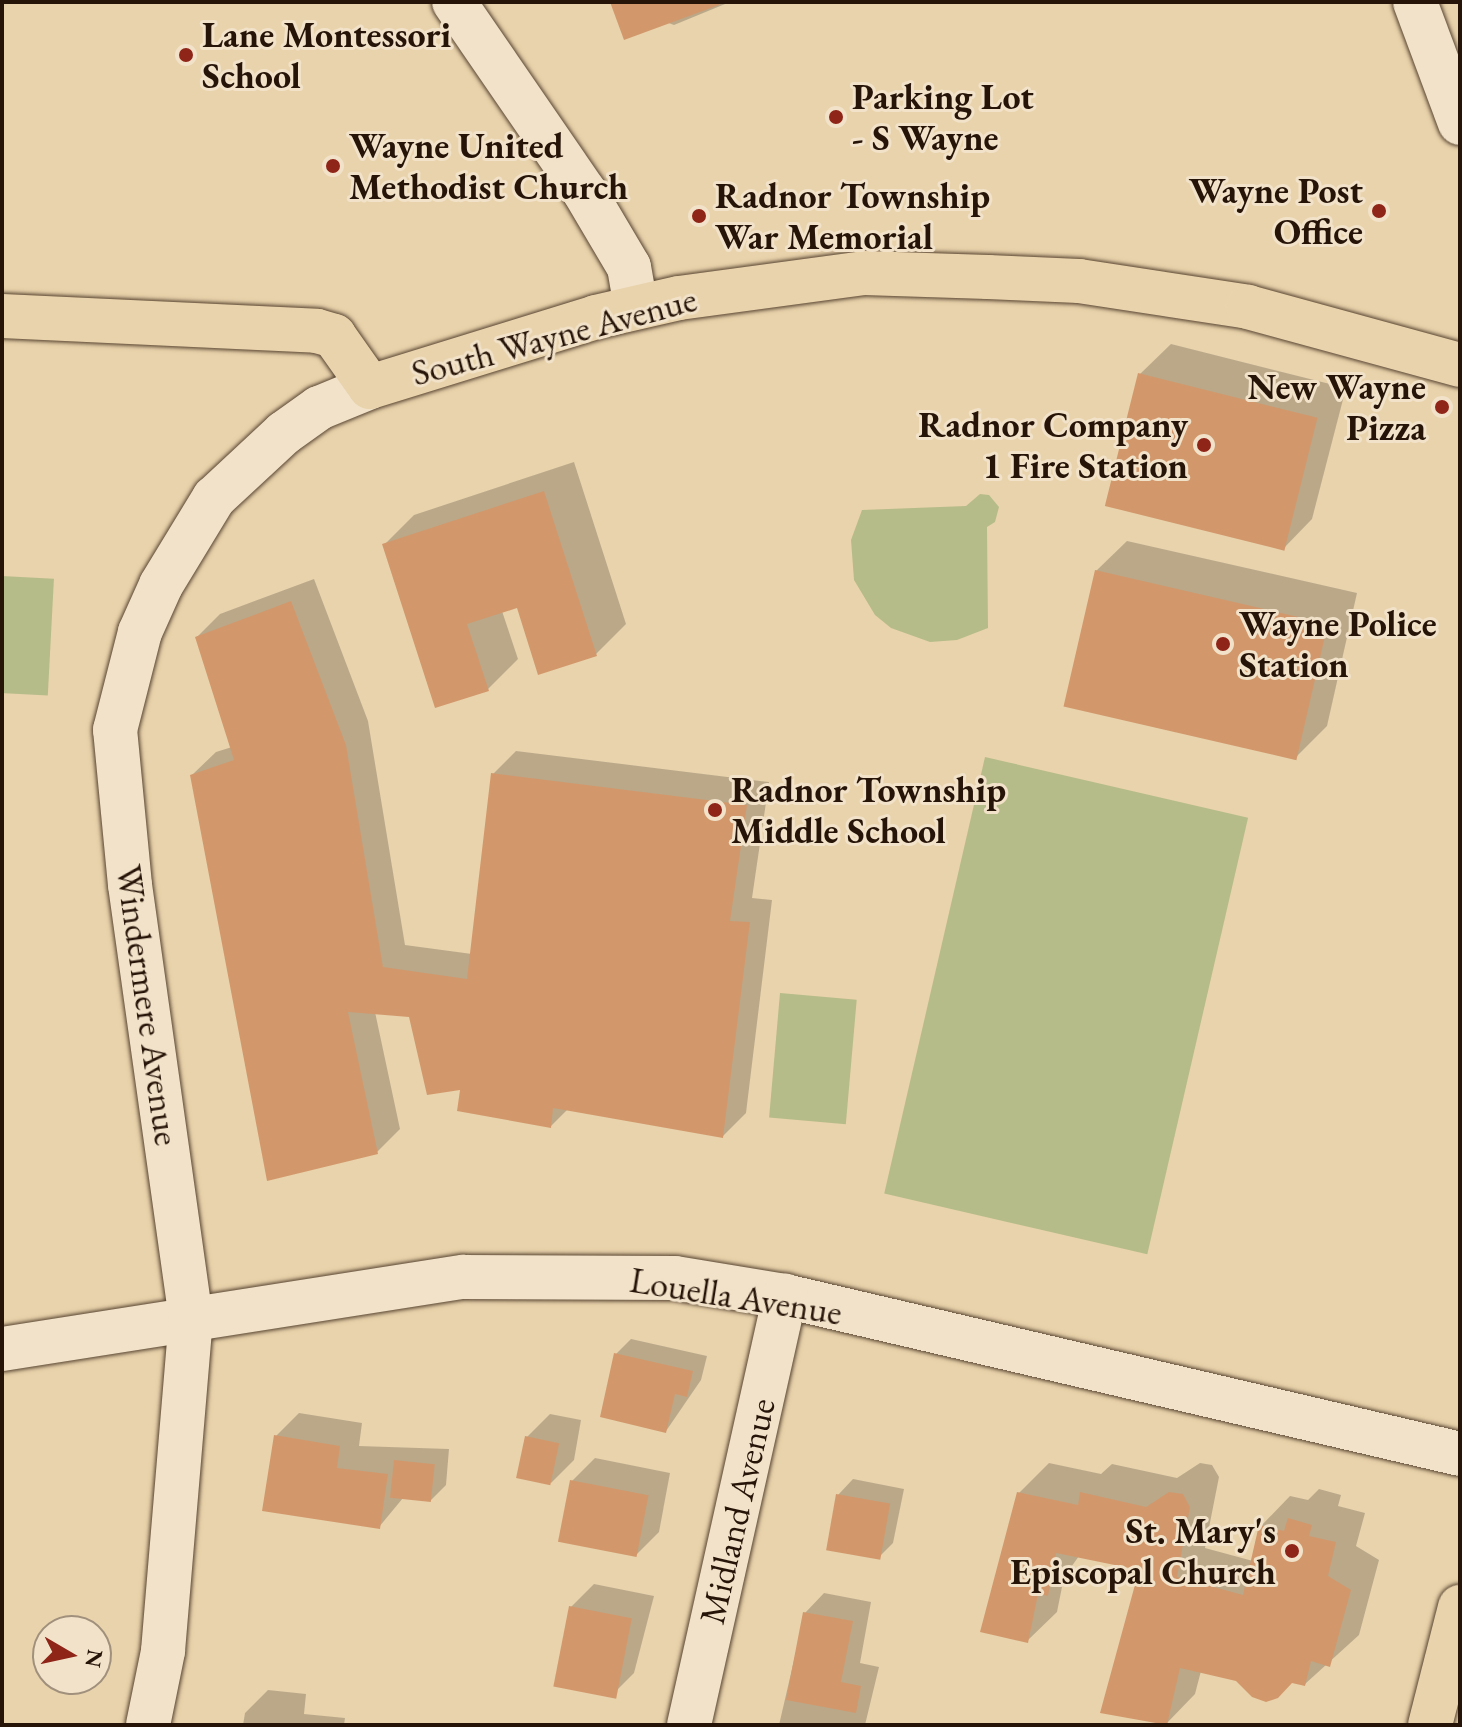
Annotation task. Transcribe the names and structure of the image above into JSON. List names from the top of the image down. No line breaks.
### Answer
{"streets":{"main road":["South Wayne Avenue"],"street":["Windermere Avenue","Louella Avenue","Midland Avenue"]},"crossings":[["South Wayne Avenue","Windermere Avenue"],["Windermere Avenue","Louella Avenue"],["Louella Avenue","Midland Avenue"]],"places":["Lane Montessori School","Parking Lot - S Wayne","Wayne United Methodist Church","Wayne Post Office","Radnor Township War Memorial","New Wayne Pizza","Radnor Company 1 Fire Station","Wayne Police Station","Radnor Township Middle School","St. Mary's Episcopal Church"],"north":"right"}
